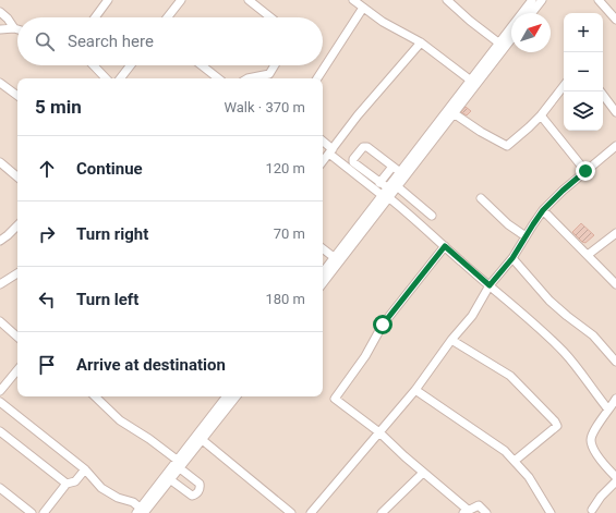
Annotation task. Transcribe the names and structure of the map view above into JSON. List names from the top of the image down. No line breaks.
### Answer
{"north":"top right","page":{"map_buttons":["+","−"],"search":"Search here","heading":["5 min","Walk · 370 m"],"list":[["Continue","120 m"],["Turn right","70 m"],["Turn left","180 m"],"Arrive at destination"]}}
